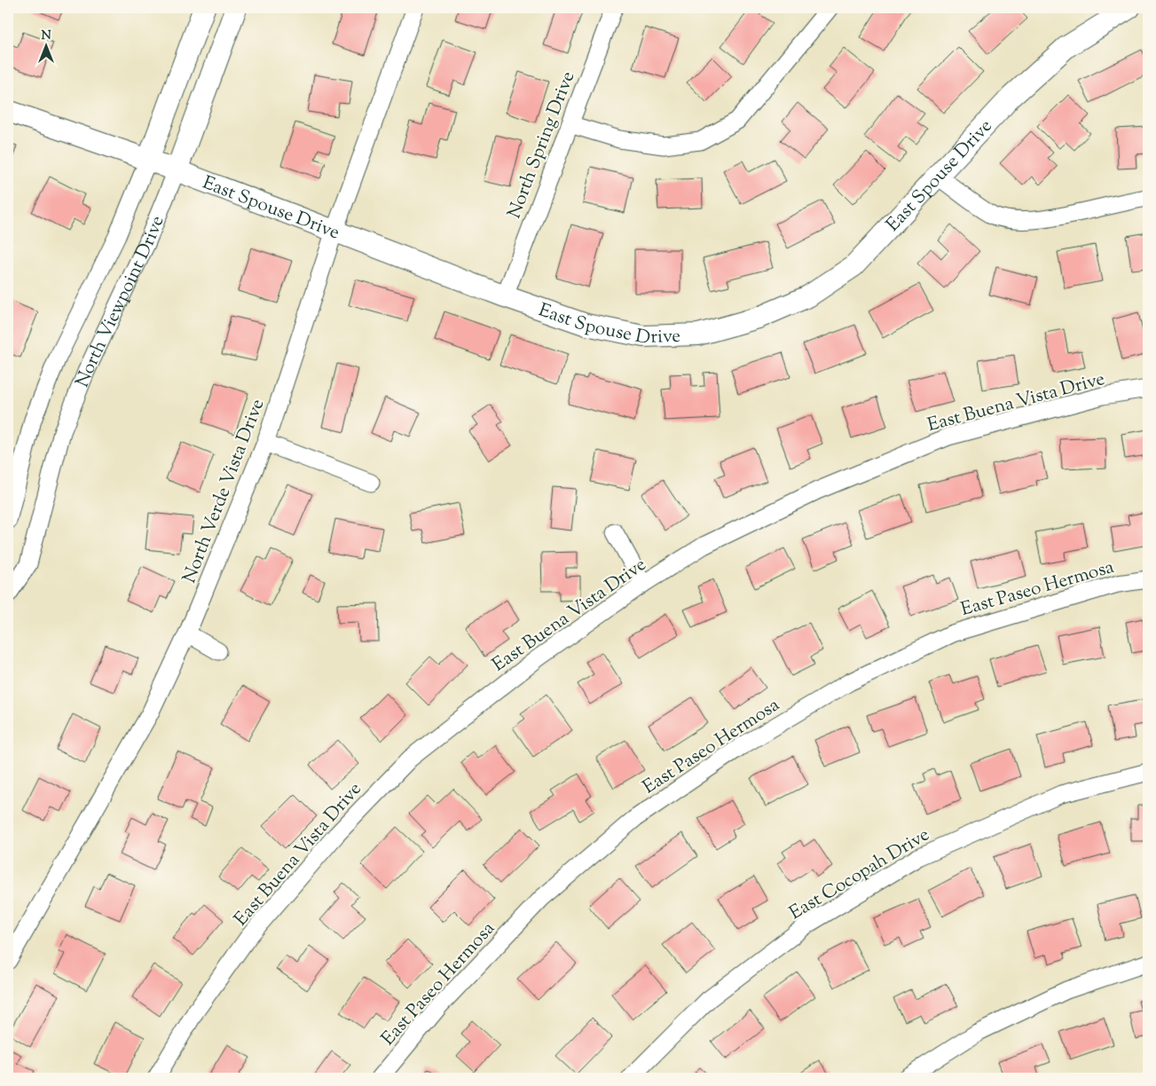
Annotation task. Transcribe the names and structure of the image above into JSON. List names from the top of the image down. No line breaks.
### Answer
{"streets":{"main road":["East Spouse Drive","North Viewpoint Drive"],"street":["North Spring Drive","East Buena Vista Drive","North Verde Vista Drive","East Paseo Hermosa","East Cocopah Drive"]},"crossings":[["North Spring Drive","East Spouse Drive"],["East Spouse Drive","North Viewpoint Drive"],["East Spouse Drive","North Verde Vista Drive"]],"north":"top"}
